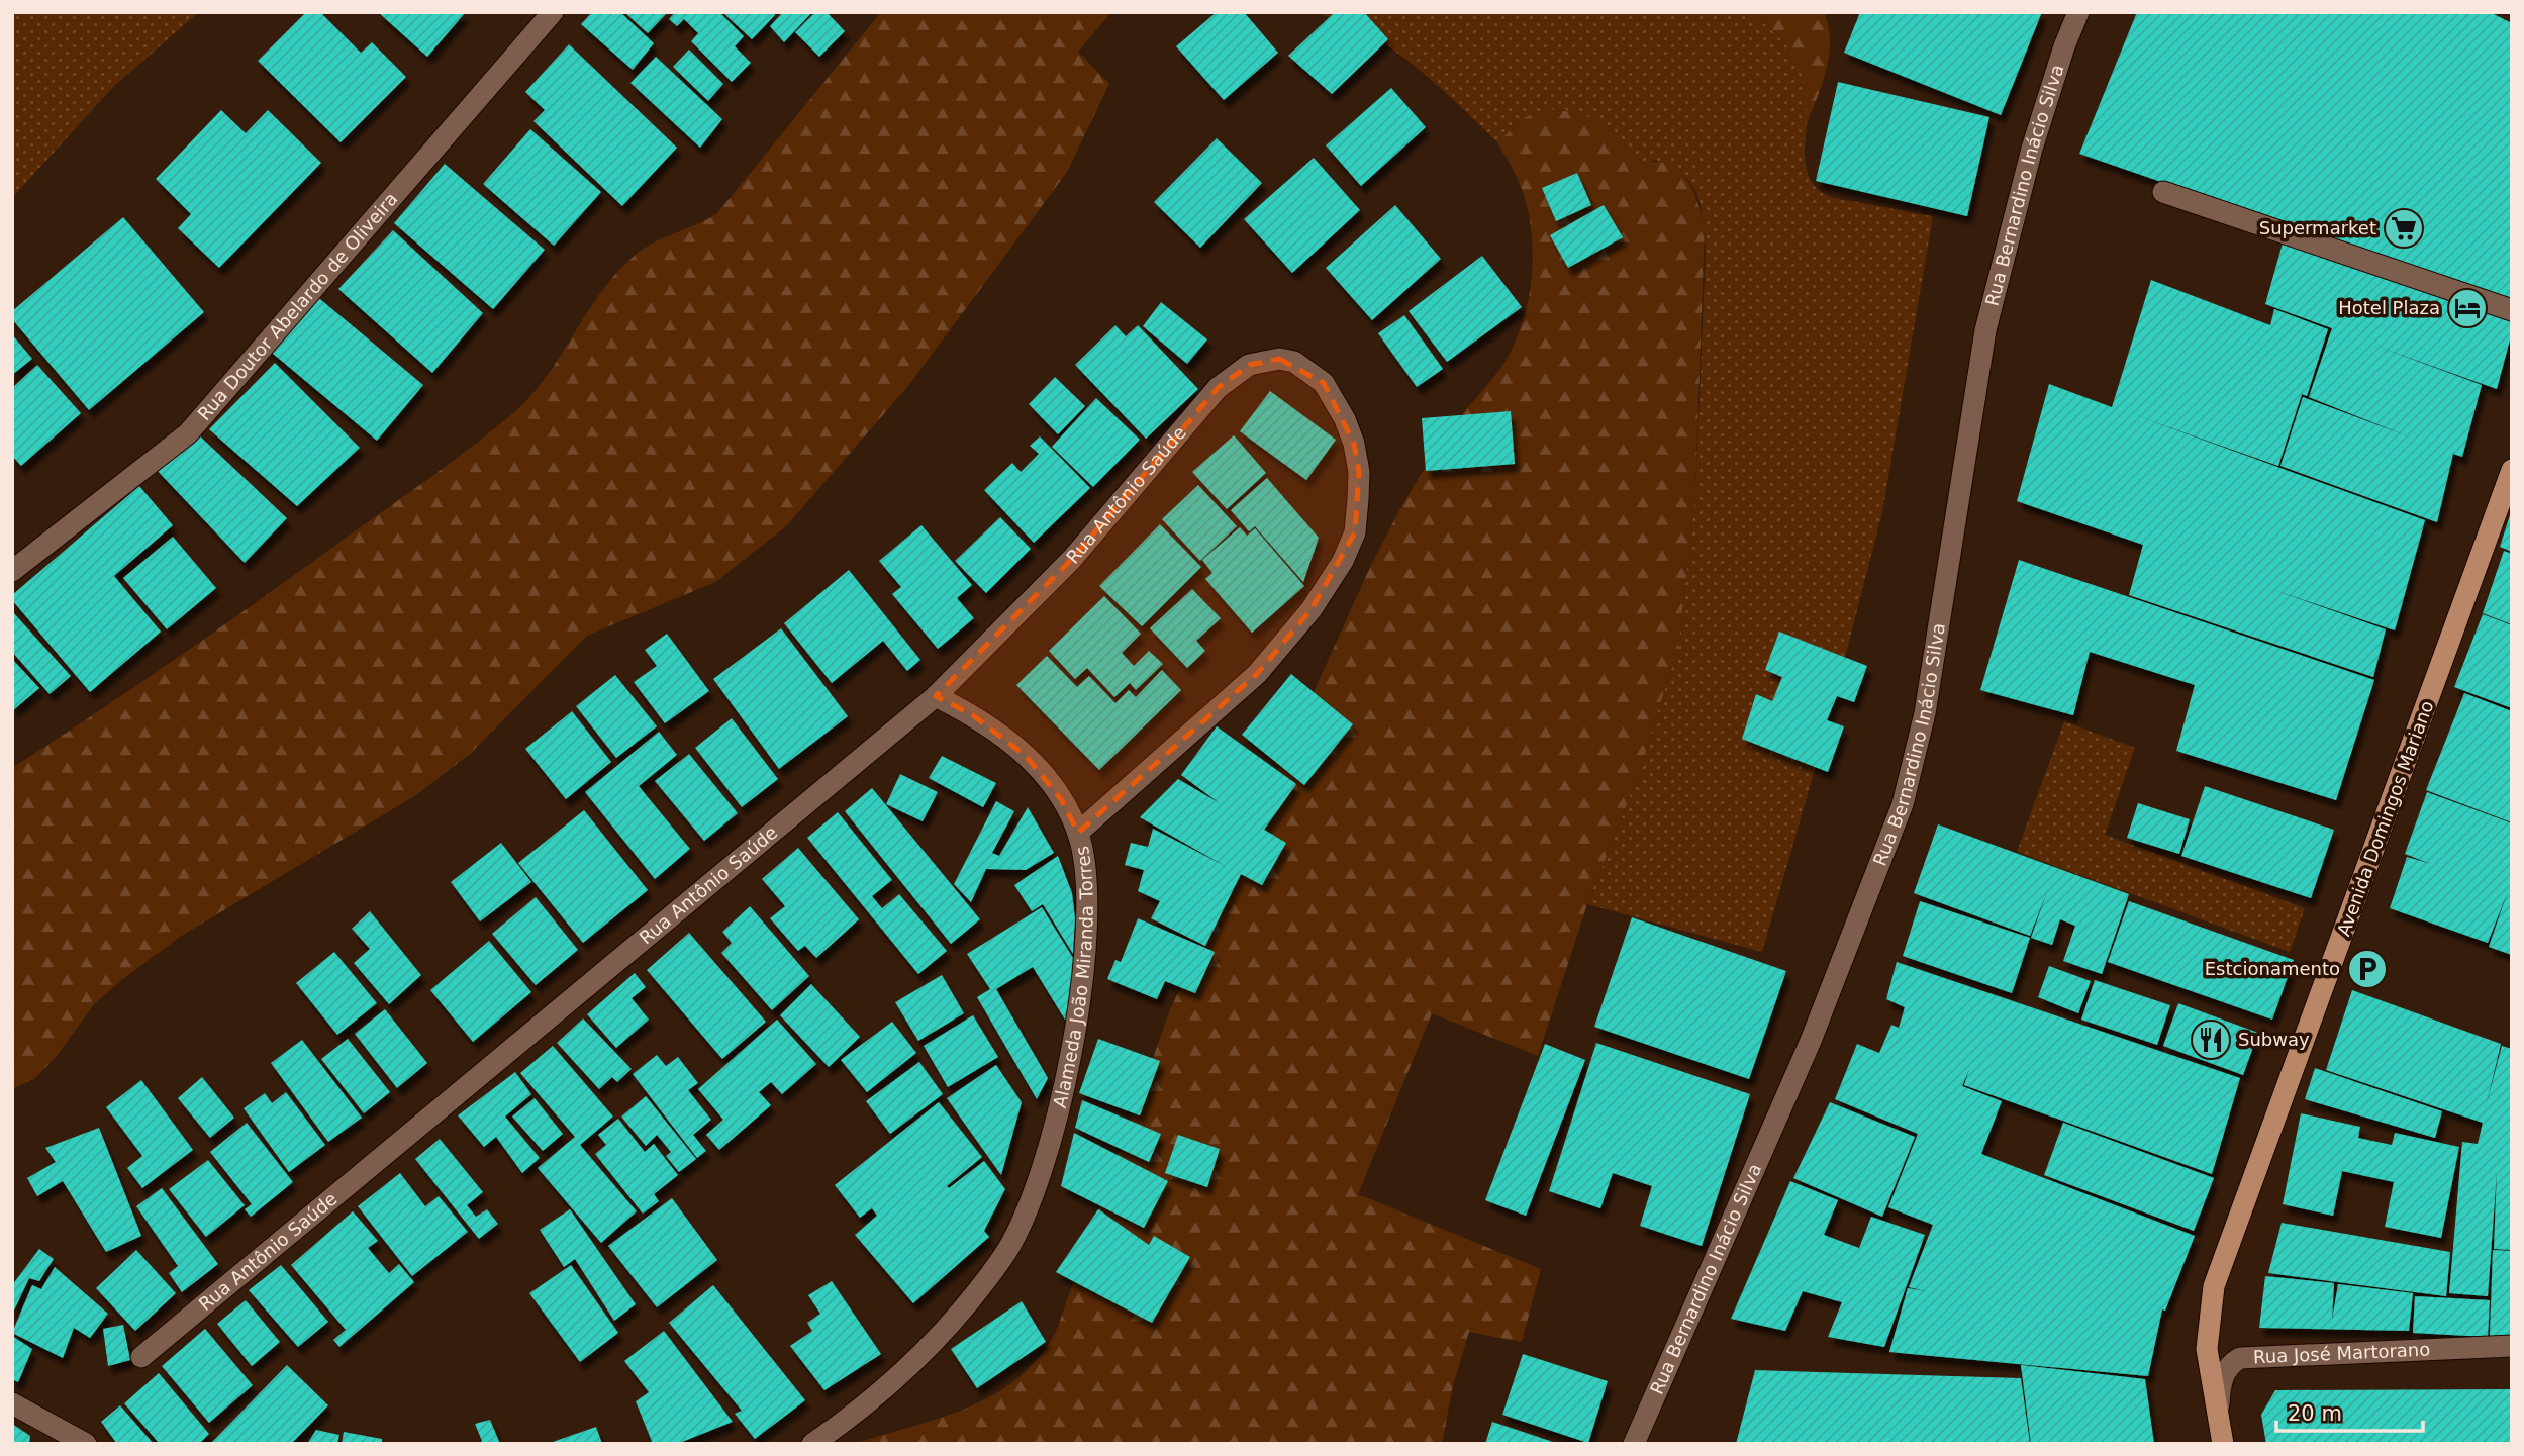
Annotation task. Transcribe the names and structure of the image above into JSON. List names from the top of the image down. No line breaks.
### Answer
{"streets":{"main road":["Avenida Domingos Mariano"],"street":["Rua Bernardino Inácio Silva","Rua Doutor Abelardo de Oliveira","Rua Antônio Saúde","Alameda João Miranda Torres","Rua José Martorano"]},"crossings":[["Rua Antônio Saúde","Alameda João Miranda Torres"],["Avenida Domingos Mariano","Rua José Martorano"]],"places":{"supermarket":["Supermarket"],"hotel":["Hotel Plaza"],"parking":["Estcionamento"],"restaurant":["Subway"]},"scale_bar":"20 m"}
